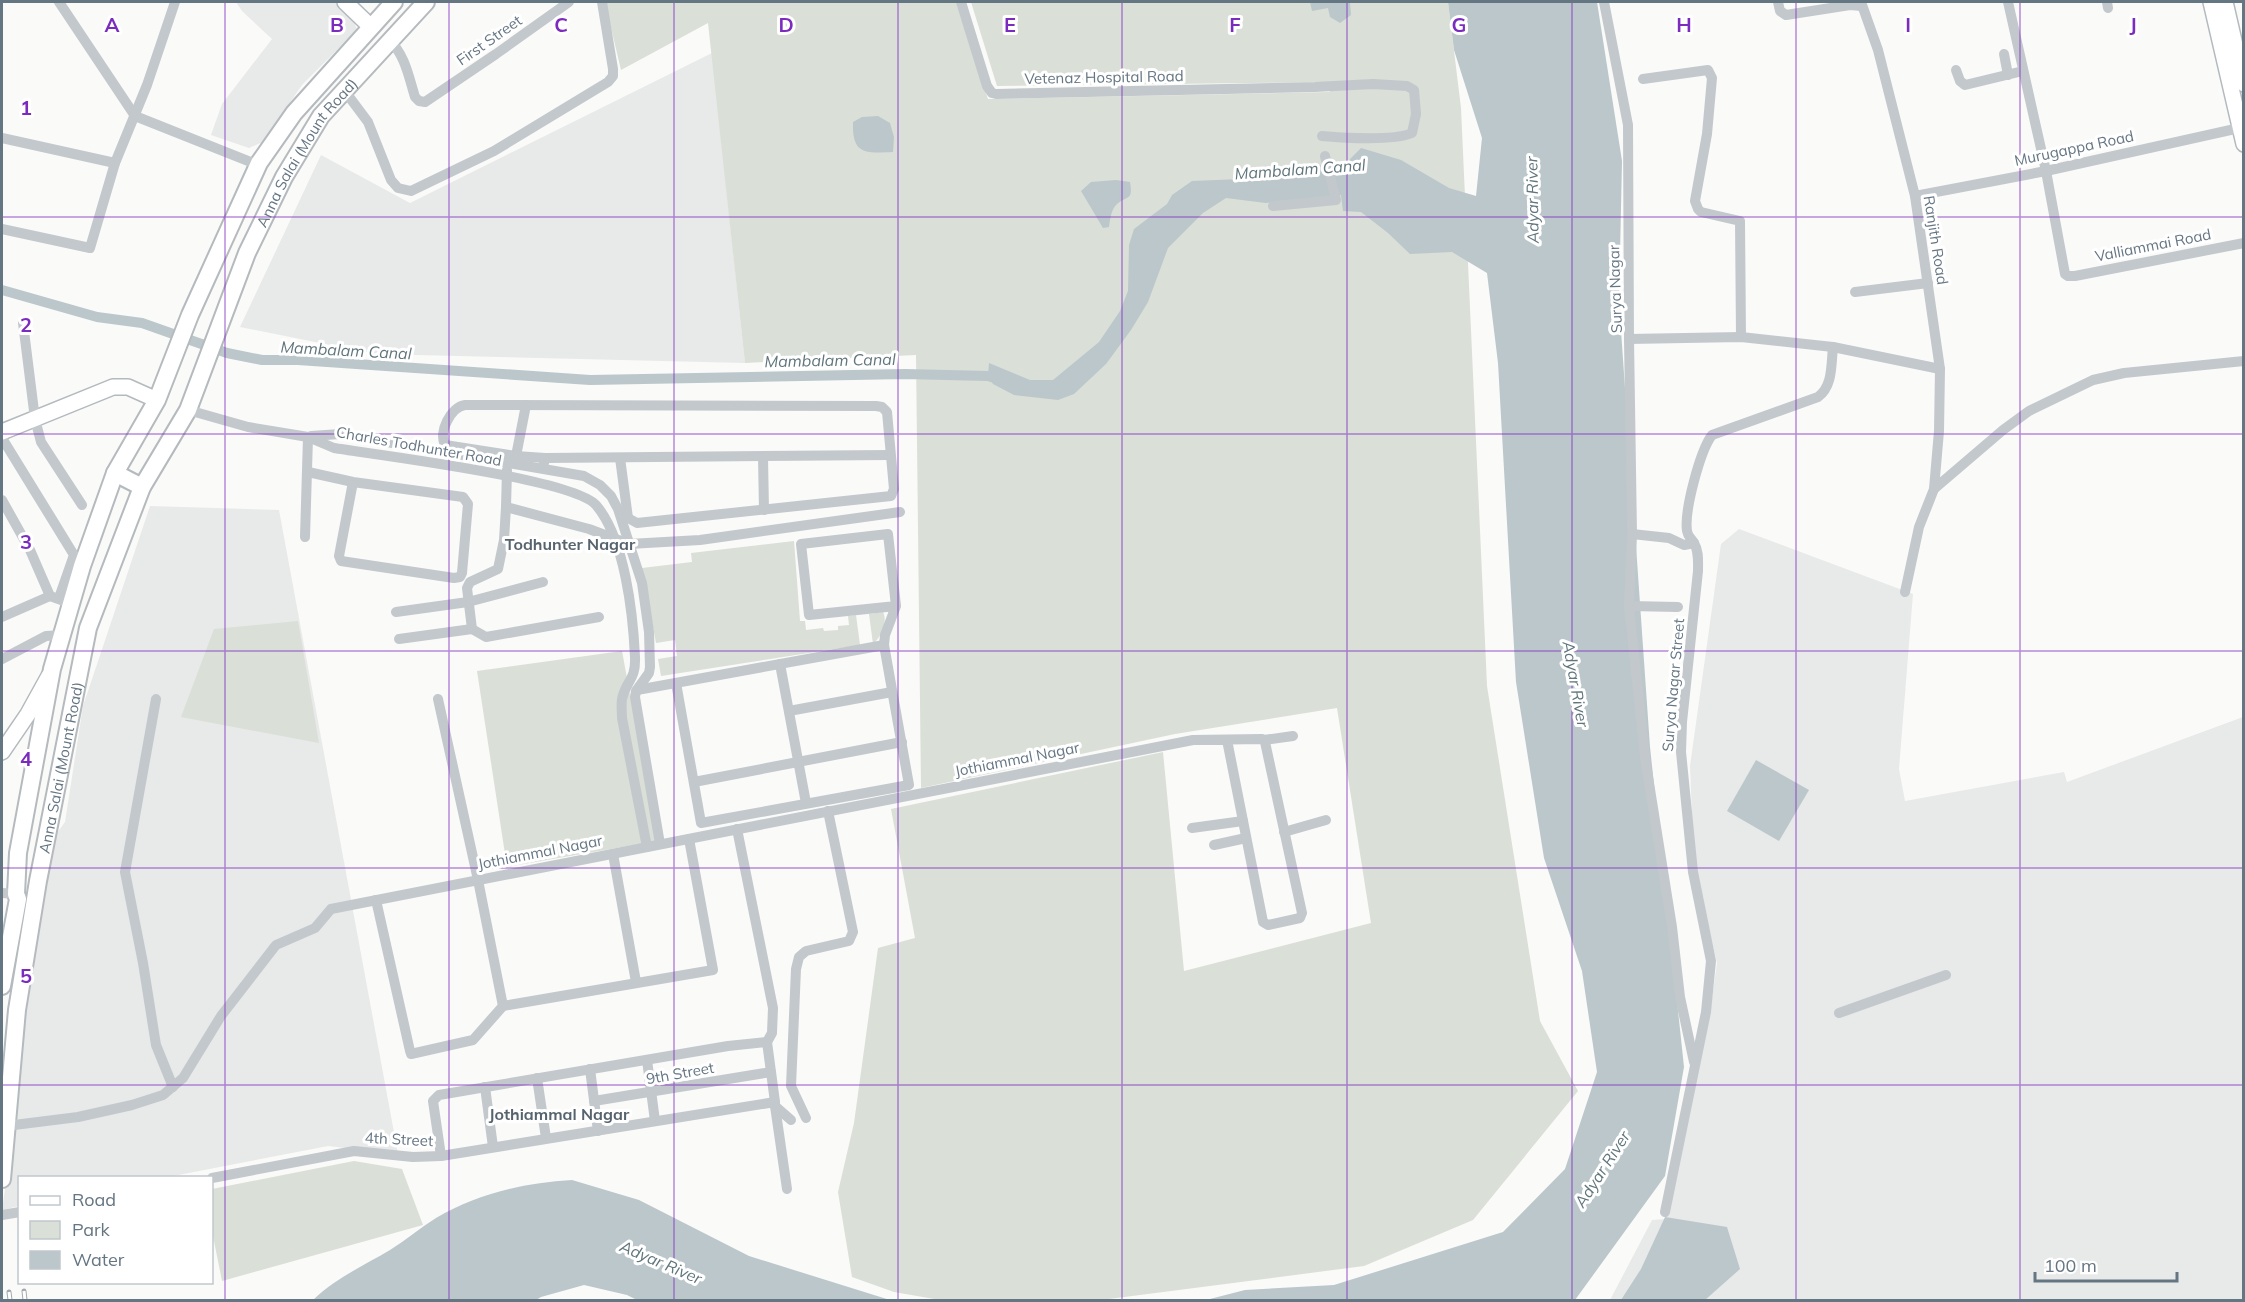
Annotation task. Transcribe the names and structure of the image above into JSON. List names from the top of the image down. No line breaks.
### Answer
{"streets":{"main road":["Anna Salai (Mount Road)"],"street":["First Street","Vetenaz Hospital Road","Murugappa Road","Ranjith Road","Valliammai Road","Surya Nagar","Charles Todhunter Road","Surya Nagar Street","Jothiammal Nagar","9th Street","4th Street"]},"crossings":[["First Street","Anna Salai (Mount Road)"],["Murugappa Road","Ranjith Road"],["Murugappa Road","Valliammai Road"],["Anna Salai (Mount Road)","Charles Todhunter Road"],["Anna Salai (Mount Road)","Jothiammal Nagar"],["Ranjith Road","Surya Nagar"],["Surya Nagar","Surya Nagar Street"]],"districts":["Todhunter Nagar","Jothiammal Nagar"],"water":["Mambalam Canal","Adyar River"],"legend":["Road","Park","Water"],"scale_bar":"100 m","grid":{"columns":["A","B","C","D","E","F","G","H","I","J"],"rows":["1","2","3","4","5"]}}
